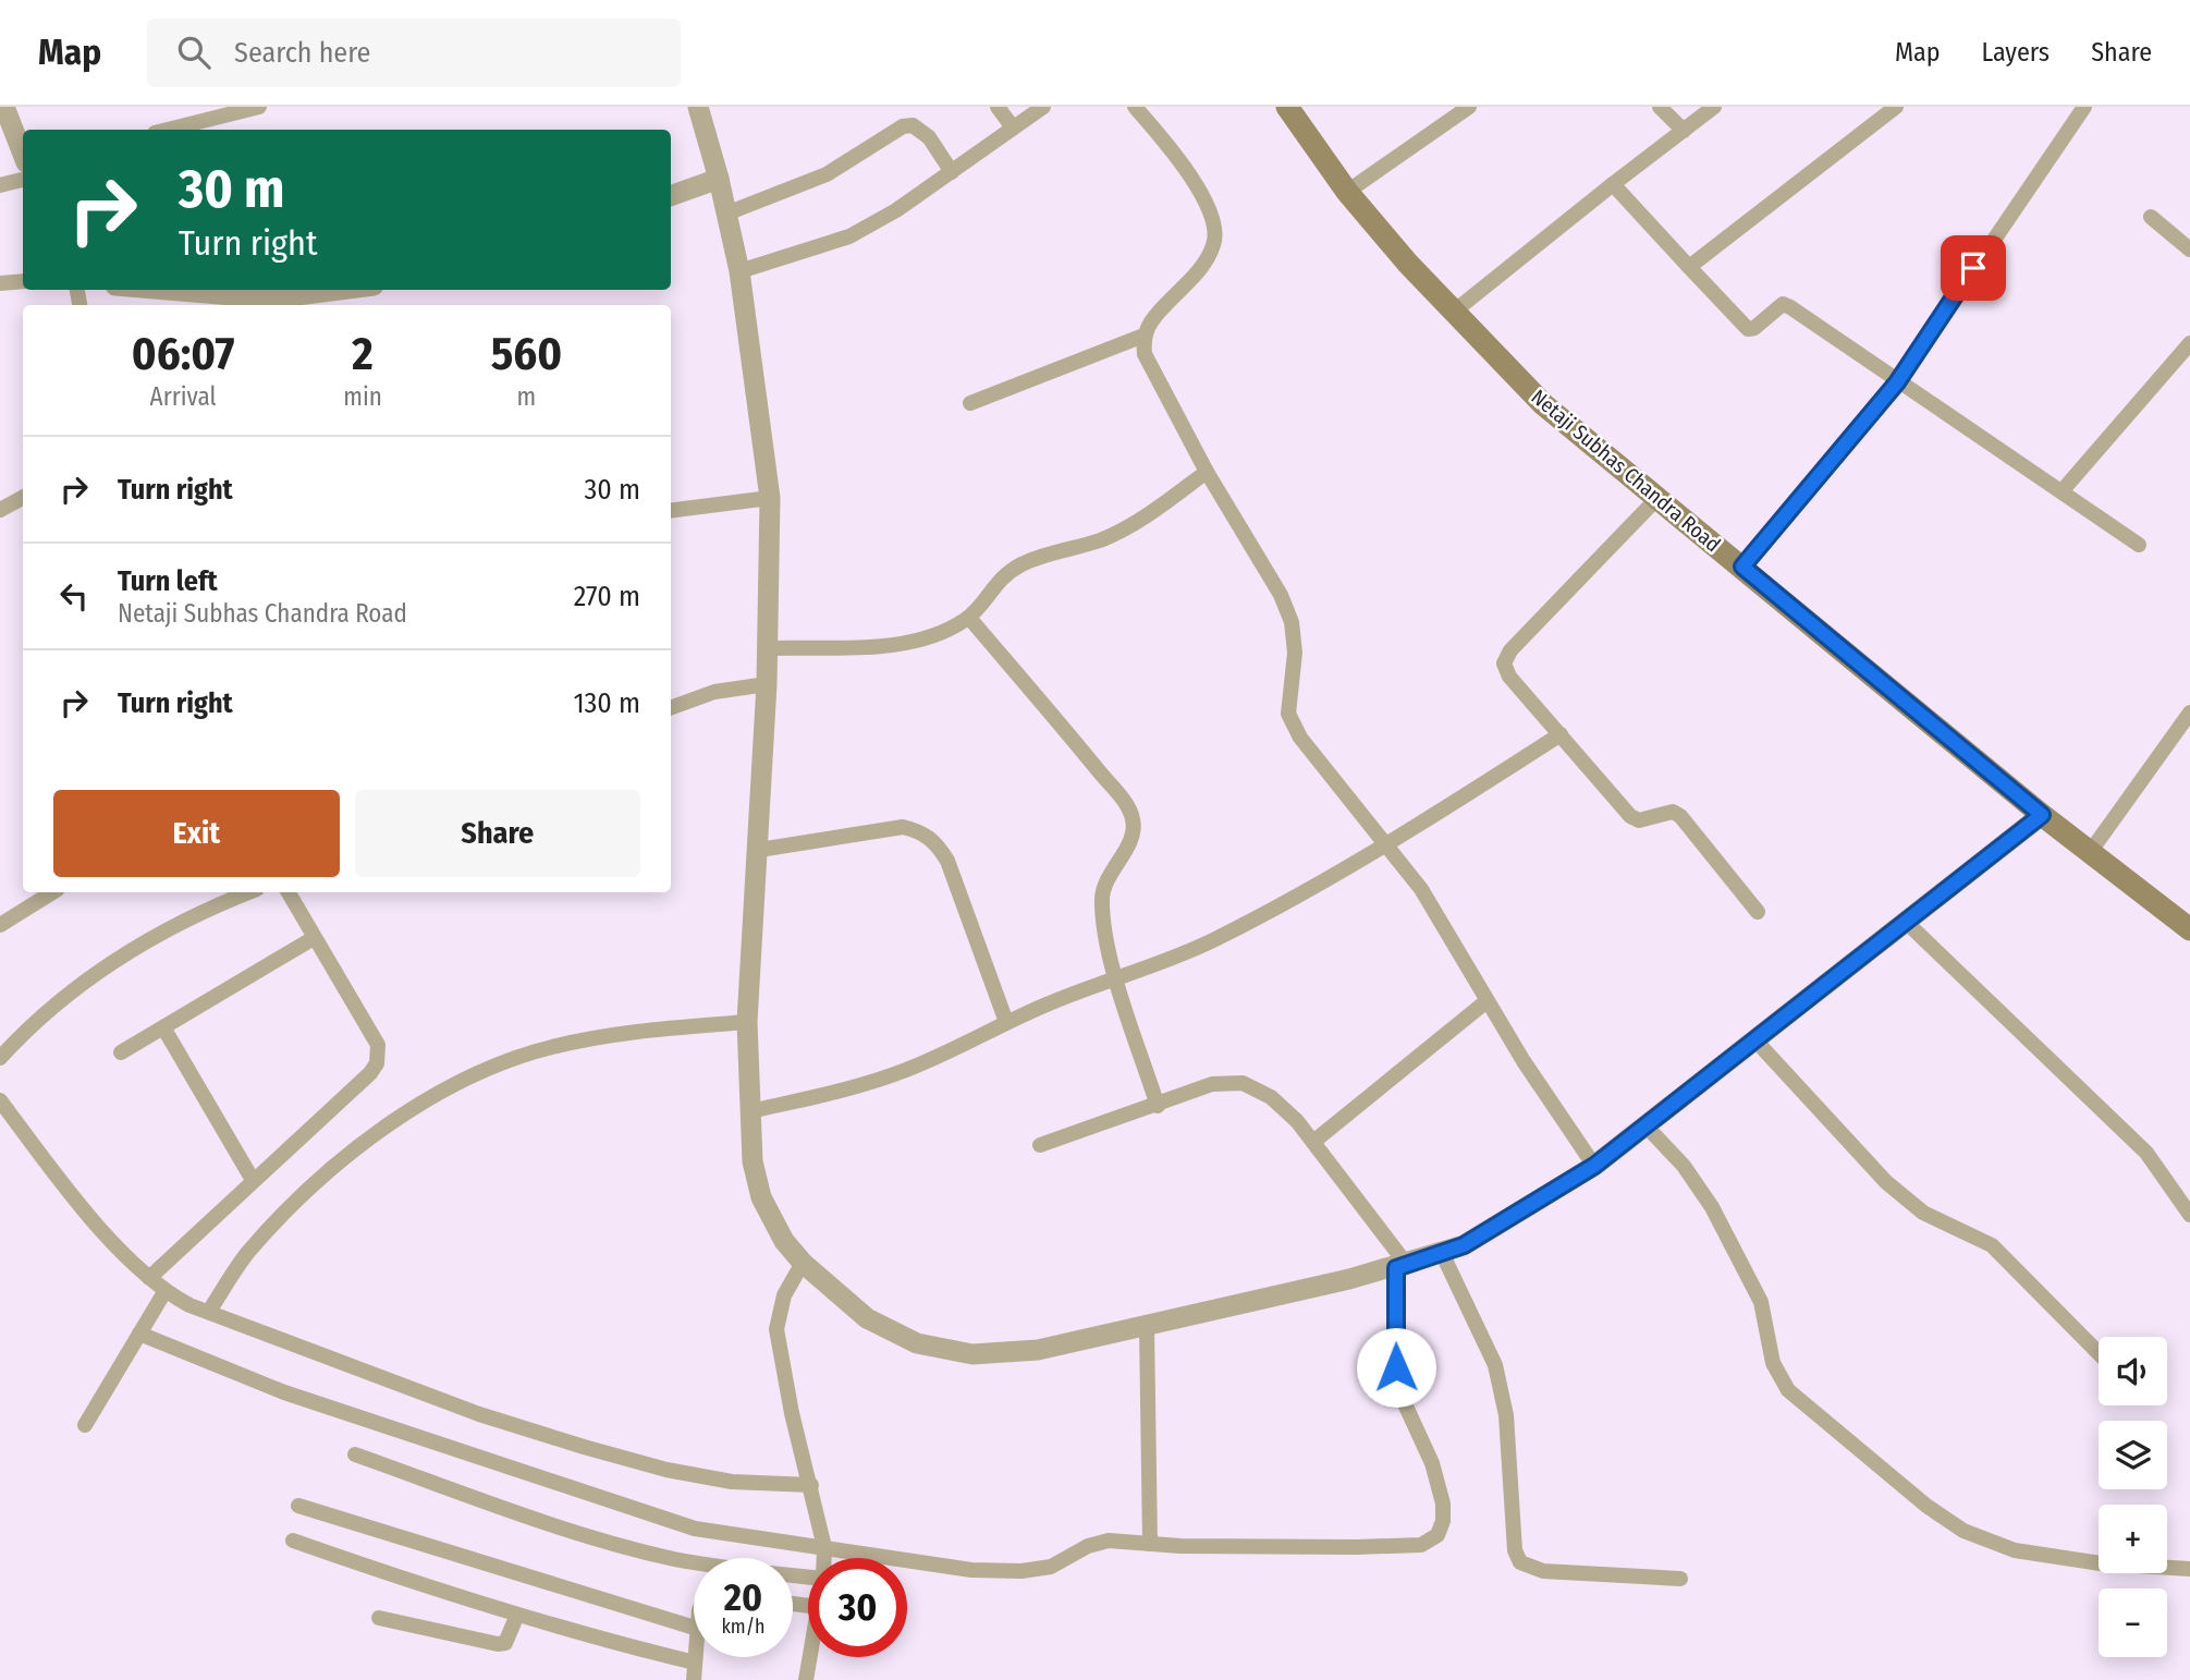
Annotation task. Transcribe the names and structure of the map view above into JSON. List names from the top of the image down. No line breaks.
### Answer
{"streets":{"main road":["Netaji Subhas Chandra Road"]},"page":{"header":"Map","search":"Search here","nav":["Map","Layers","Share"],"turn":["30 m","Turn right"],"eta":["06:07","Arrival","2","min","560","m"],"list":[{"name":"Turn right","value":"30 m"},{"name":"Turn left","note":"Netaji Subhas Chandra Road","value":"270 m"},{"name":"Turn right","value":"130 m"}],"buttons":["Exit","Share"],"map_buttons":["+","−"],"speed":"20 km/h","limit":"30"}}
